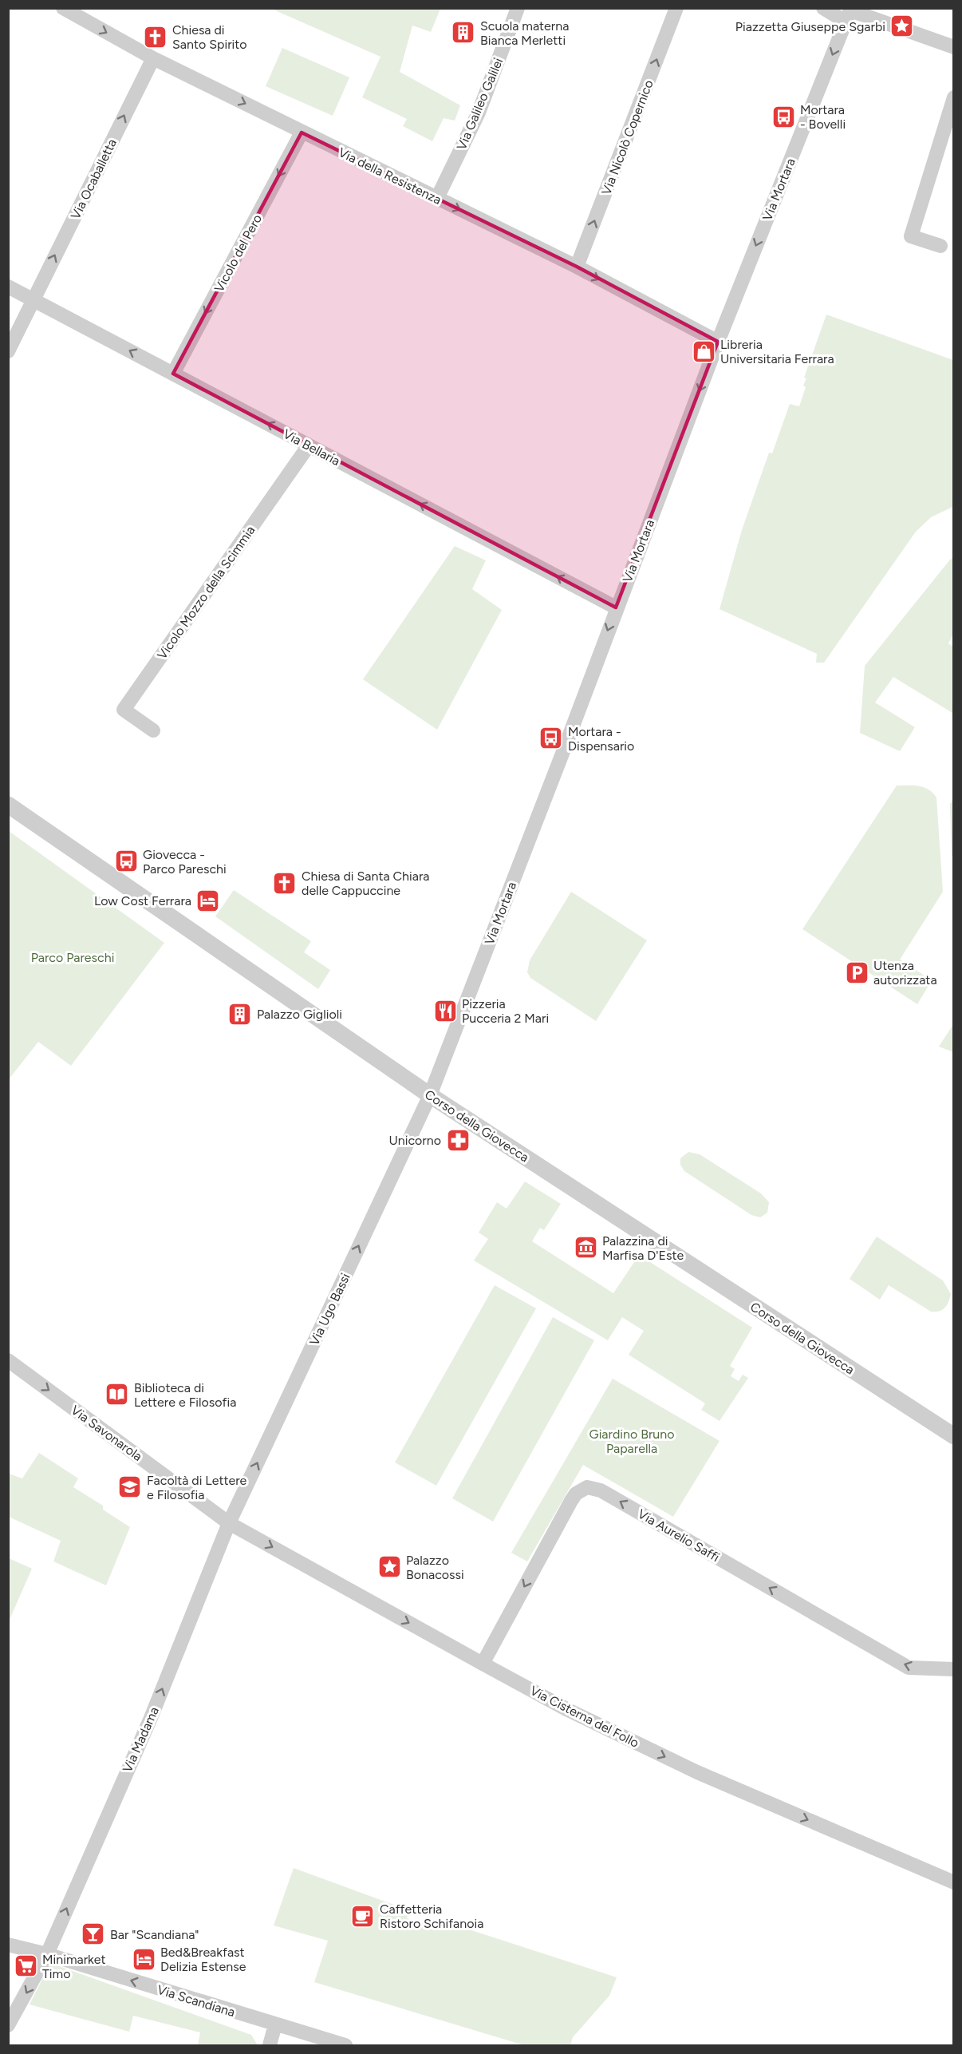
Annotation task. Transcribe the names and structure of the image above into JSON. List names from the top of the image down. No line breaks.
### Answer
{"streets":{"street":["Via Galileo Galilei","Via Nicolò Copernico","Via della Resistenza","Via Ocaballetta","Via Mortara","Vicolo del Pero","Via Bellaria","Vicolo Mozzo della Scimmia","Corso della Giovecca","Via Ugo Bassi","Via Savonarola","Via Aurelio Saffi","Via Cisterna del Follo","Via Madama","Via Scandiana"]},"crossings":[["Via Galileo Galilei","Via della Resistenza"],["Via Nicolò Copernico","Via della Resistenza"],["Via della Resistenza","Via Ocaballetta"],["Via della Resistenza","Via Mortara"],["Via della Resistenza","Vicolo del Pero"],["Via Ocaballetta","Via Bellaria"],["Via Mortara","Via Bellaria"],["Via Mortara","Corso della Giovecca"],["Via Mortara","Via Ugo Bassi"],["Vicolo del Pero","Via Bellaria"],["Via Bellaria","Vicolo Mozzo della Scimmia"],["Corso della Giovecca","Via Ugo Bassi"],["Via Ugo Bassi","Via Savonarola"],["Via Ugo Bassi","Via Cisterna del Follo"],["Via Ugo Bassi","Via Madama"],["Via Savonarola","Via Cisterna del Follo"],["Via Savonarola","Via Madama"],["Via Aurelio Saffi","Via Cisterna del Follo"],["Via Cisterna del Follo","Via Madama"],["Via Madama","Via Scandiana"]],"one_way":["Via Nicolò Copernico","Via della Resistenza","Via Ocaballetta","Via Mortara","Vicolo del Pero","Via Bellaria","Via Ugo Bassi","Via Savonarola","Via Cisterna del Follo","Via Scandiana"],"parks":["Parco Pareschi","Giardino Bruno Paparella"],"places":{"place":["Piazzetta Giuseppe Sgarbi","Palazzo Bonacossi"],"building":["Scuola materna Bianca Merletti","Palazzo Giglioli"],"church":["Chiesa di Santo Spirito","Chiesa di Santa Chiara delle Cappuccine"],"bus stop":["Mortara - Bovelli","Mortara - Dispensario","Giovecca - Parco Pareschi"],"shop":["Libreria Universitaria Ferrara"],"hotel":["Low Cost Ferrara","Bed&Breakfast Delizia Estense"],"parking":["Utenza autorizzata"],"restaurant":["Pizzeria Pucceria 2 Mari"],"pharmacy":["Unicorno"],"museum":["Palazzina di Marfisa D'Este"],"library":["Biblioteca di Lettere e Filosofia"],"school or university":["Facoltà di Lettere e Filosofia"],"cafe":["Caffetteria Ristoro Schifanoia"],"bar":["Bar \"Scandiana\""],"supermarket":["Minimarket Timo"]}}
